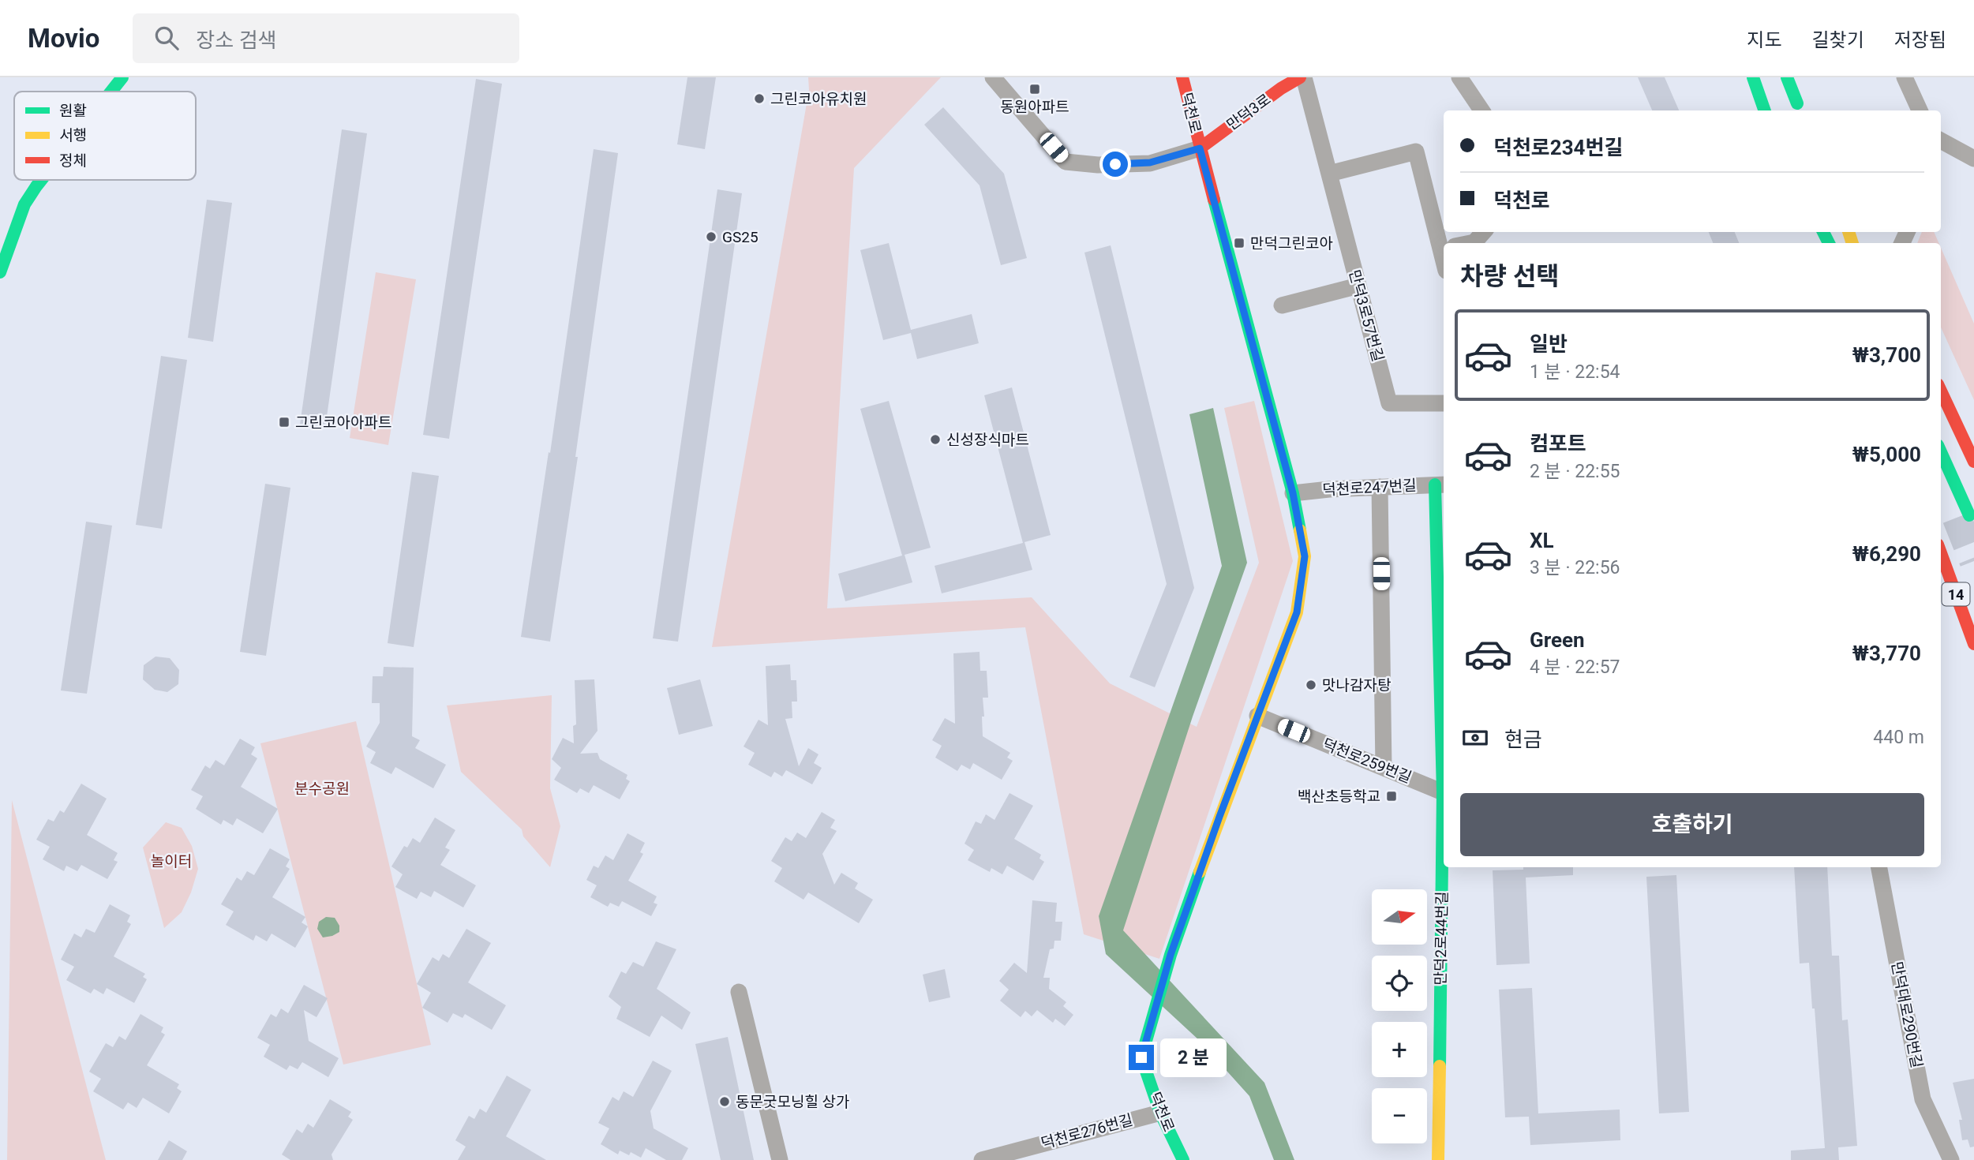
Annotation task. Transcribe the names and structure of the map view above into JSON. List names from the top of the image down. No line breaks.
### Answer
{"streets":{"main road":["만덕3로","덕천로","14","만덕2로44번길"],"street":["만덕3로57번길","덕천로247번길","덕천로259번길","만덕대로290번길","덕천로276번길"]},"crossings":[["만덕3로","덕천로"],["덕천로","덕천로247번길"],["덕천로","덕천로259번길"],["덕천로","덕천로276번길"],["덕천로247번길","만덕2로44번길"]],"parks":["분수공원","놀이터"],"places":{"transit":["동원아파트","만덕그린코아","그린코아아파트","백산초등학교"],"other":["그린코아유치원","GS25","신성장식마트","맛나감자탕","동문굿모닝힐 상가"]},"legend":["원활","서행","정체"],"north":"right","page":{"header":"Movio","search":"장소 검색","nav":["지도","길찾기","저장됨"],"banner":["덕천로234번길","덕천로"],"heading":"차량 선택","list":[{"name":"일반","note":"1 분 · 22:54","value":"₩3,700"},{"name":"컴포트","note":"2 분 · 22:55","value":"₩5,000"},{"name":"XL","note":"3 분 · 22:56","value":"₩6,290"},{"name":"Green","note":"4 분 · 22:57","value":"₩3,770"}],"pay":["현금","440 m"],"buttons":"호출하기","map_buttons":["+","−"],"bubble":"2 분"}}
